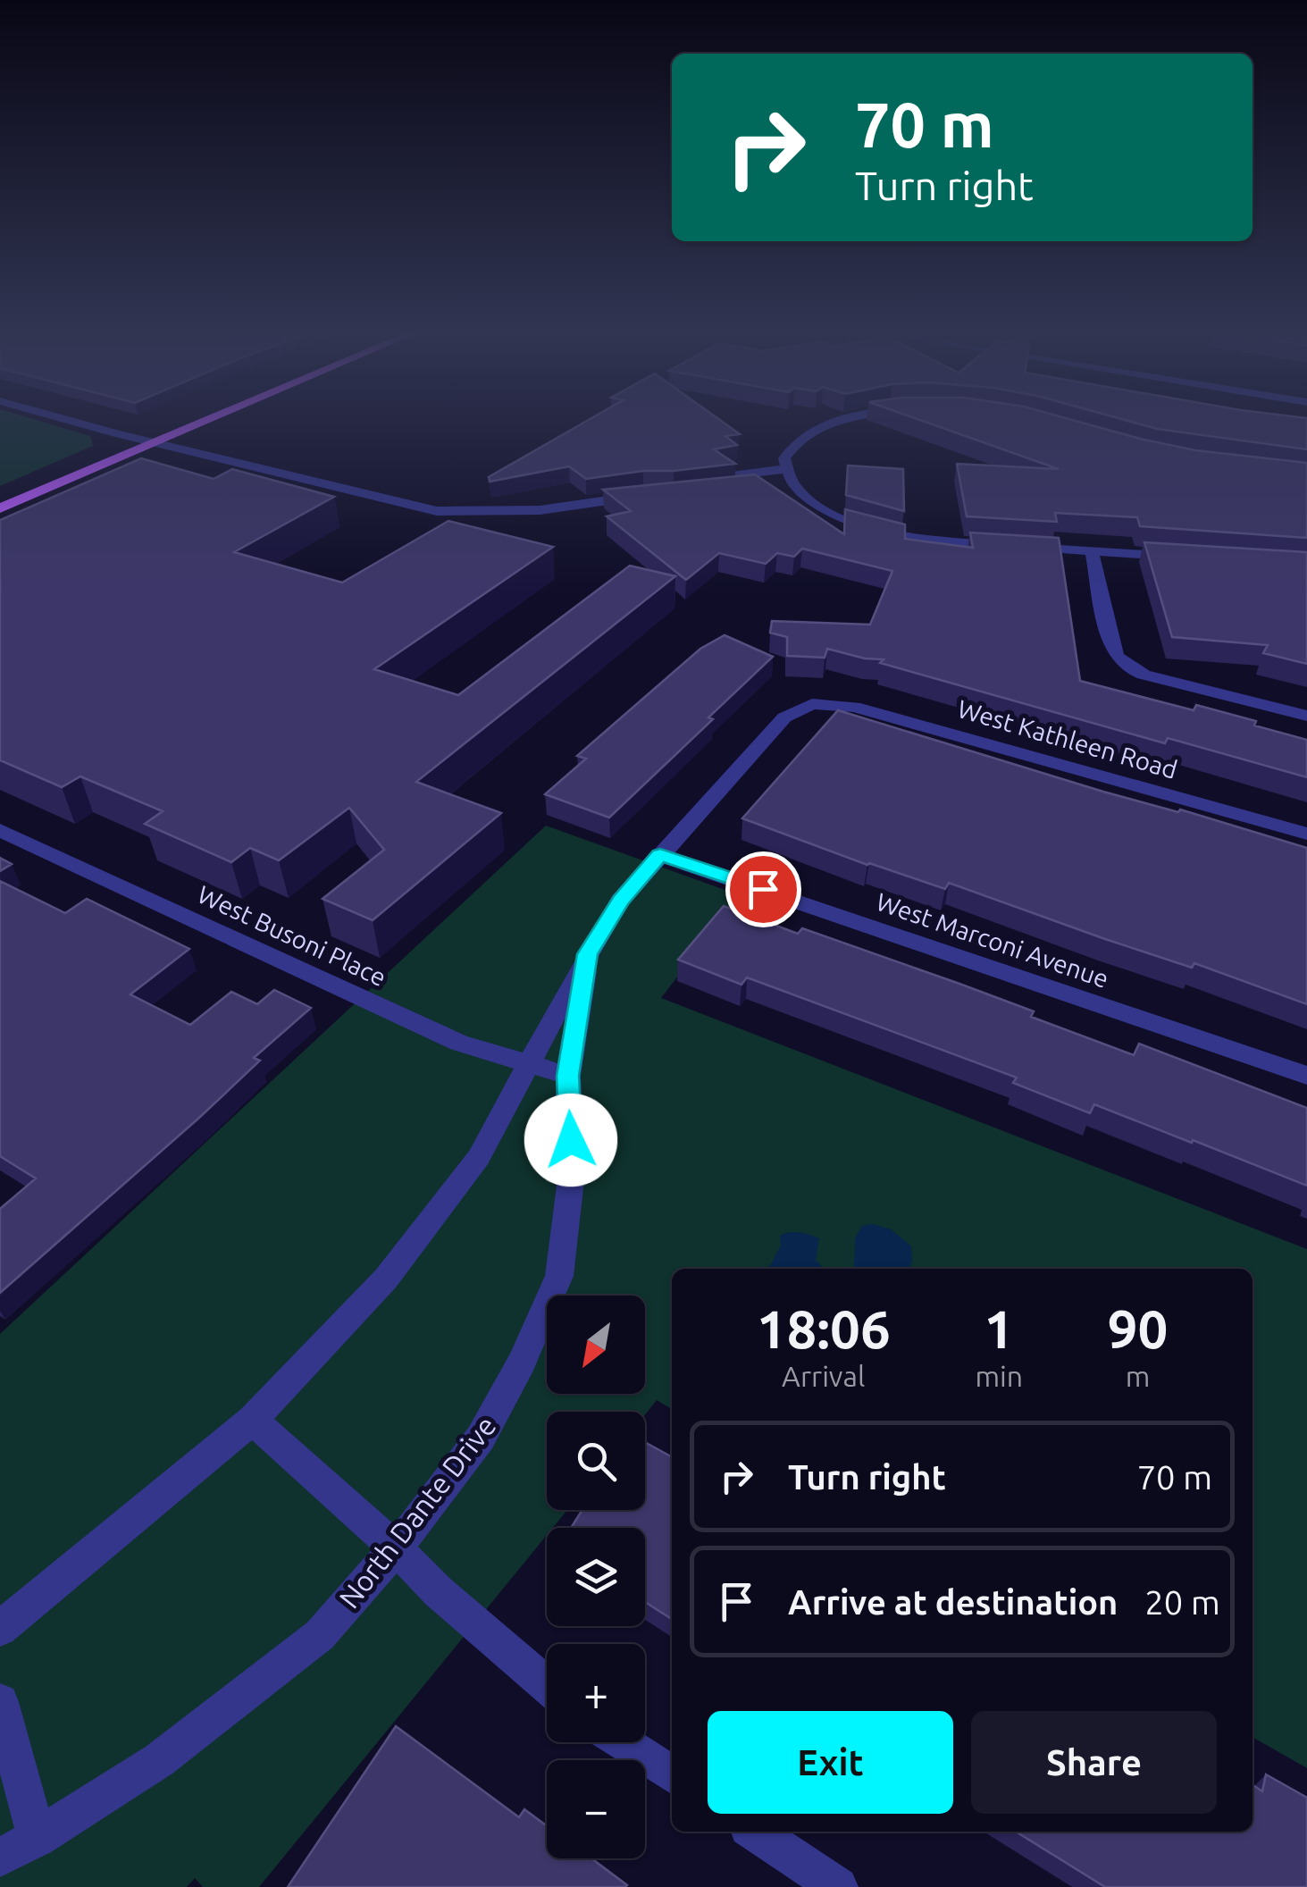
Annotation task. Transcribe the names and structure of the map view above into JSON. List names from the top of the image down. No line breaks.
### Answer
{"streets":{"street":["West Kathleen Road","West Busoni Place","West Marconi Avenue","North Dante Drive"]},"crossings":[["West Kathleen Road","North Dante Drive"],["West Busoni Place","North Dante Drive"],["West Marconi Avenue","North Dante Drive"]],"north":"bottom left","page":{"turn":["70 m","Turn right"],"eta":["18:06","Arrival","1","min","90","m"],"map_buttons":["+","−"],"list":[{"name":"Turn right","value":"70 m"},{"name":"Arrive at destination","value":"20 m"}],"buttons":["Exit","Share"]}}
